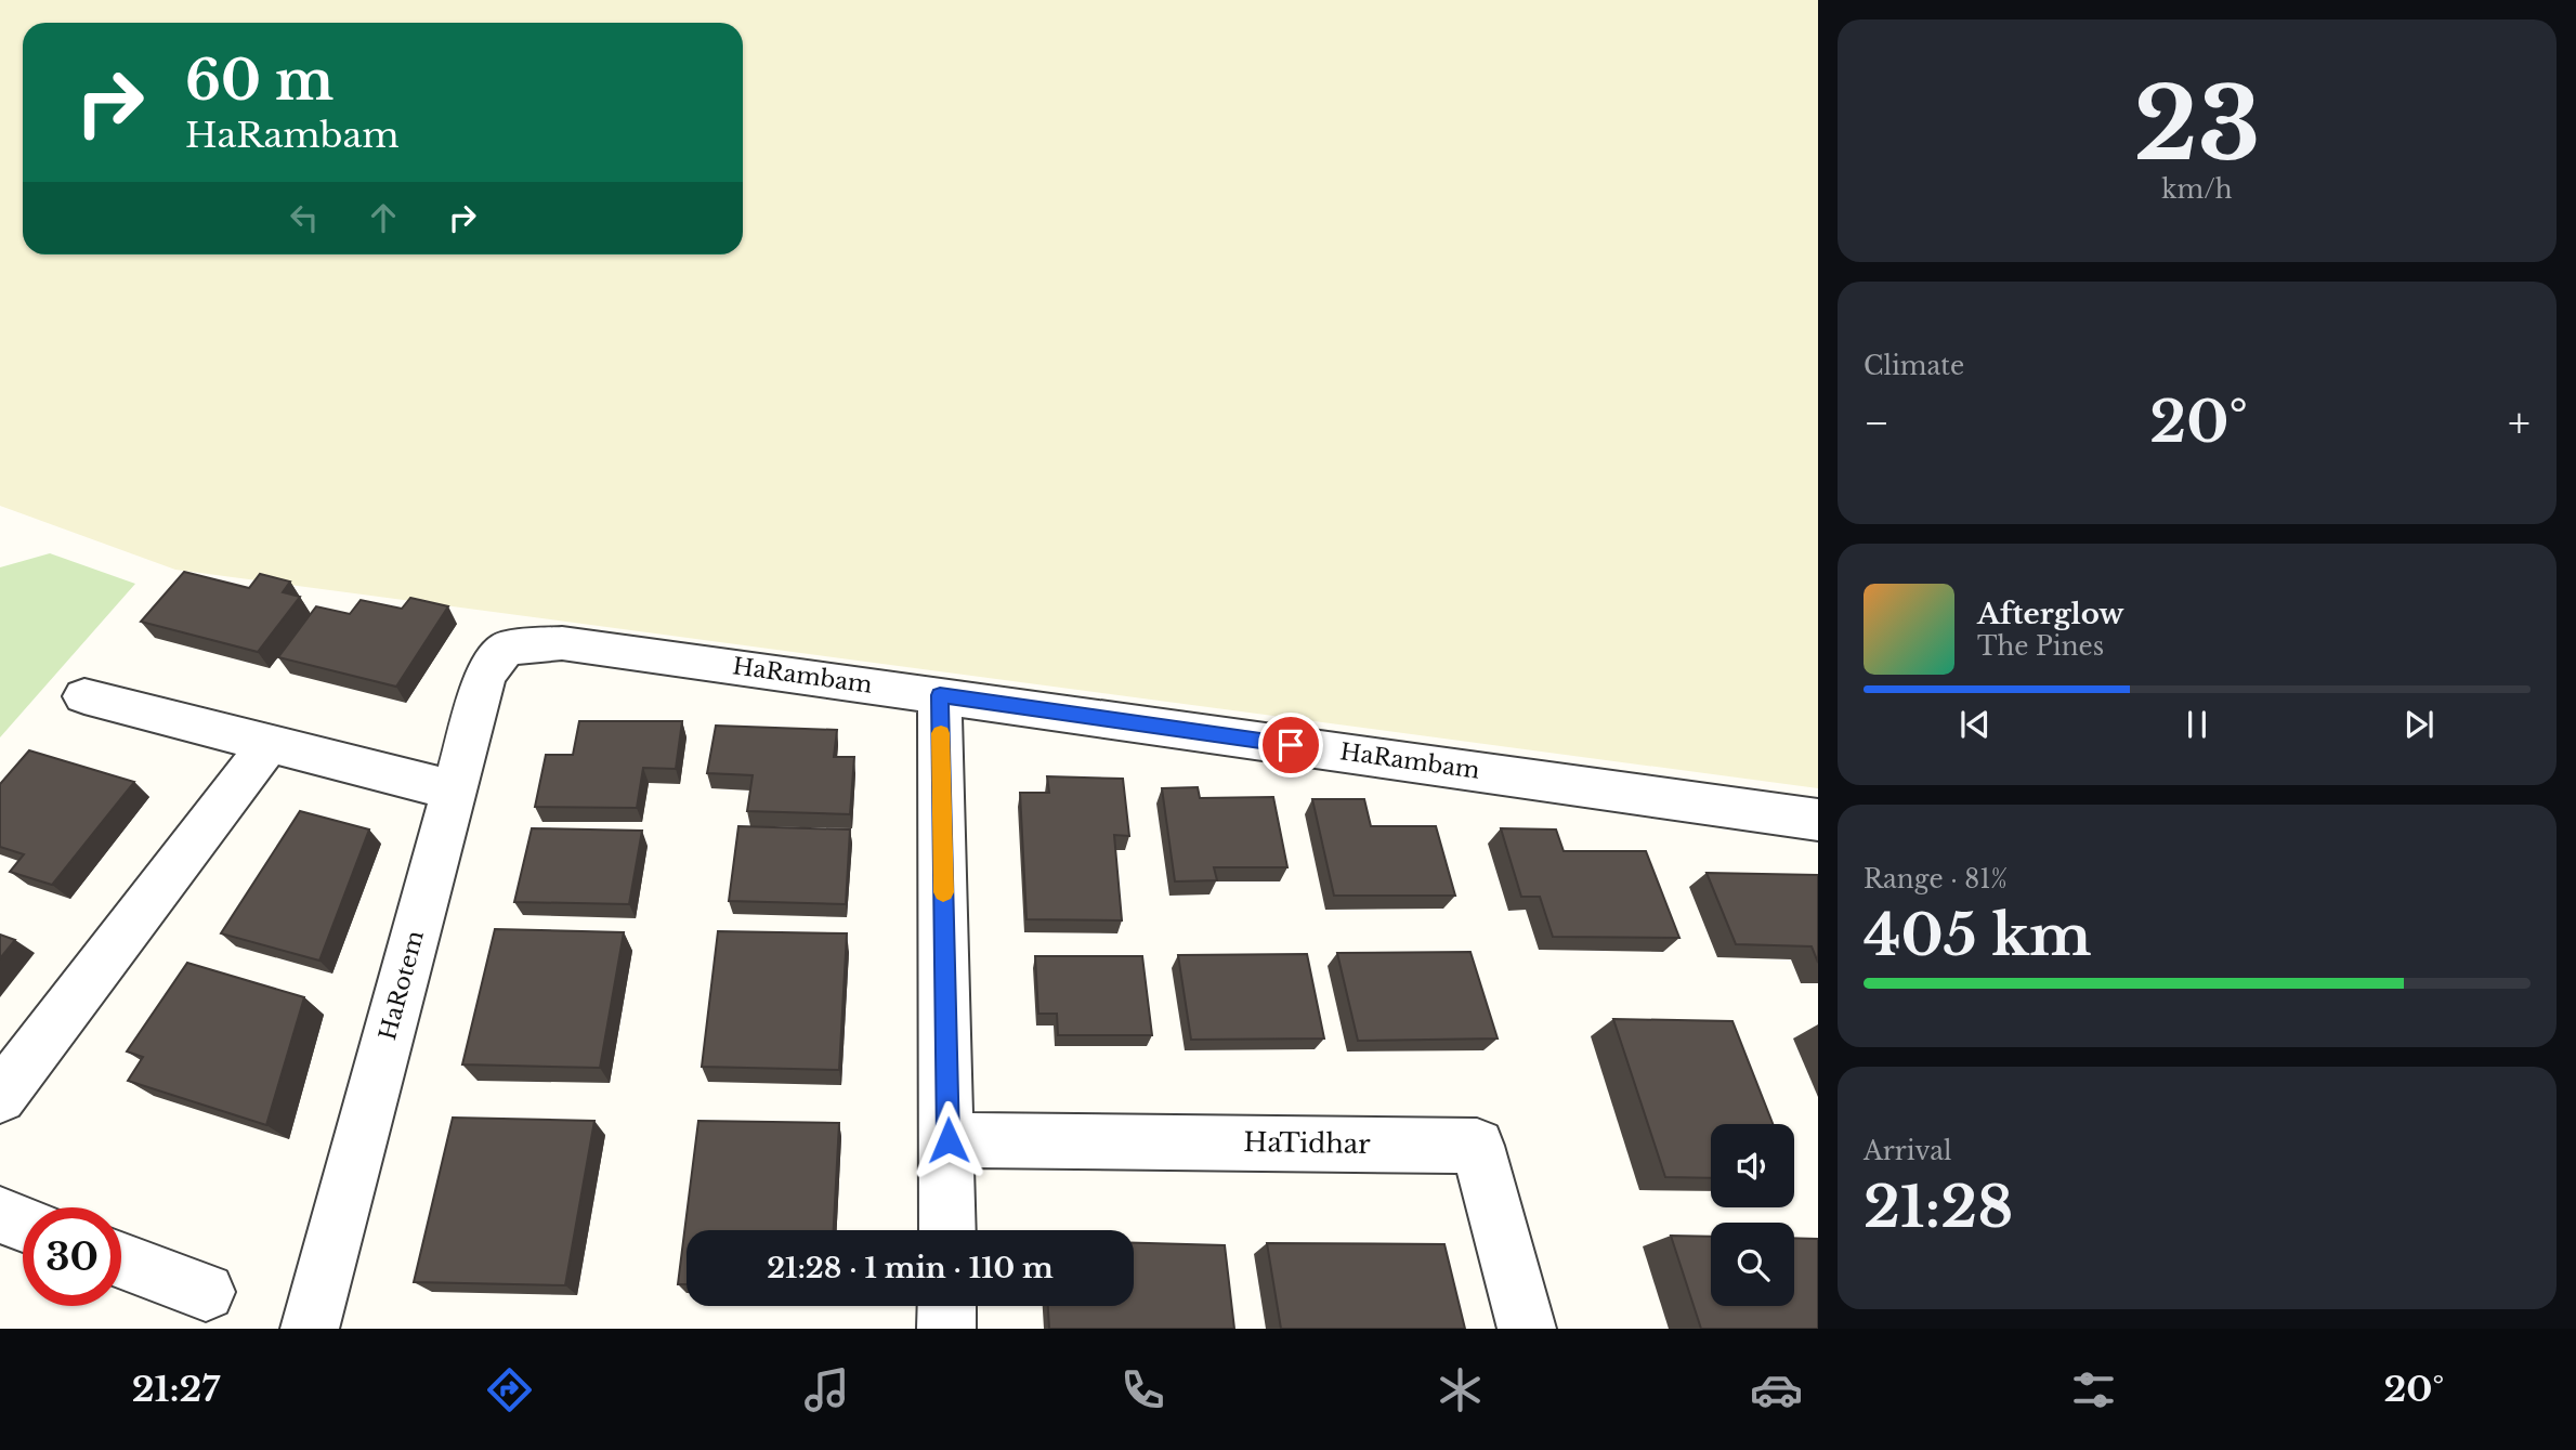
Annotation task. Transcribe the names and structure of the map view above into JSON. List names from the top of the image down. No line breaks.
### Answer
{"streets":{"street":["HaRambam","HaRotem","HaTidhar"]},"crossings":[["HaRambam","HaRotem"]],"page":{"tile":[["23","km/h"],"Climate",["Range · 81%","405 km"],["Arrival","21:28"]],"turn":["60 m","HaRambam"],"heat":["−","20°","+"],"song":["Afterglow","The Pines"],"limit":"30","trip":"21:28 · 1 min · 110 m","tabs":["21:27","20°"]}}
